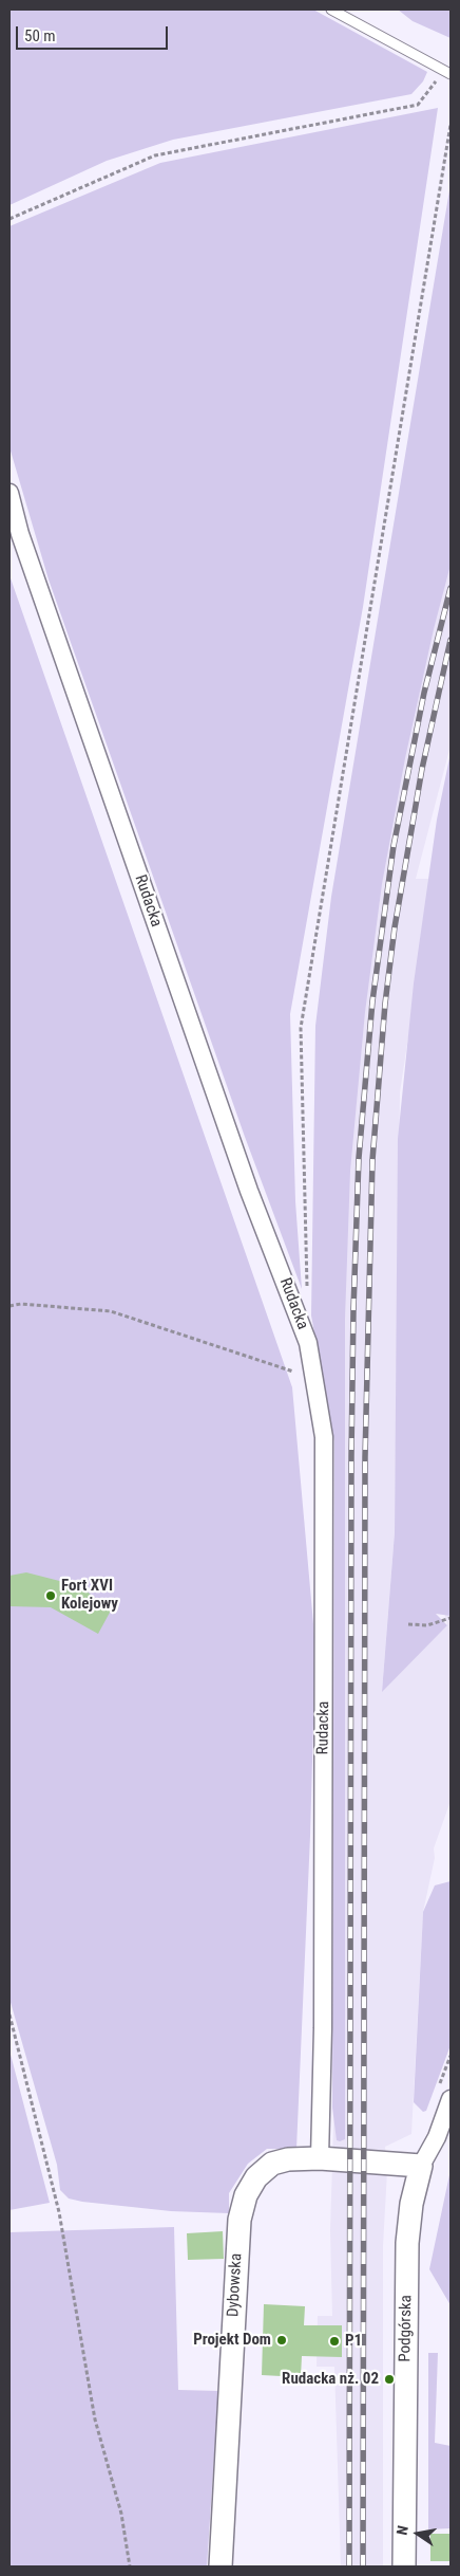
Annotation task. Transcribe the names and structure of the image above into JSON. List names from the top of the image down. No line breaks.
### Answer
{"streets":{"street":["Rudacka","Dybowska","Podgórska"]},"crossings":[["Rudacka","Dybowska"],["Dybowska","Podgórska"]],"places":["Fort XVI Kolejowy","Projekt Dom","P1","Rudacka nż. 02"],"scale_bar":"50 m","north":"left"}
